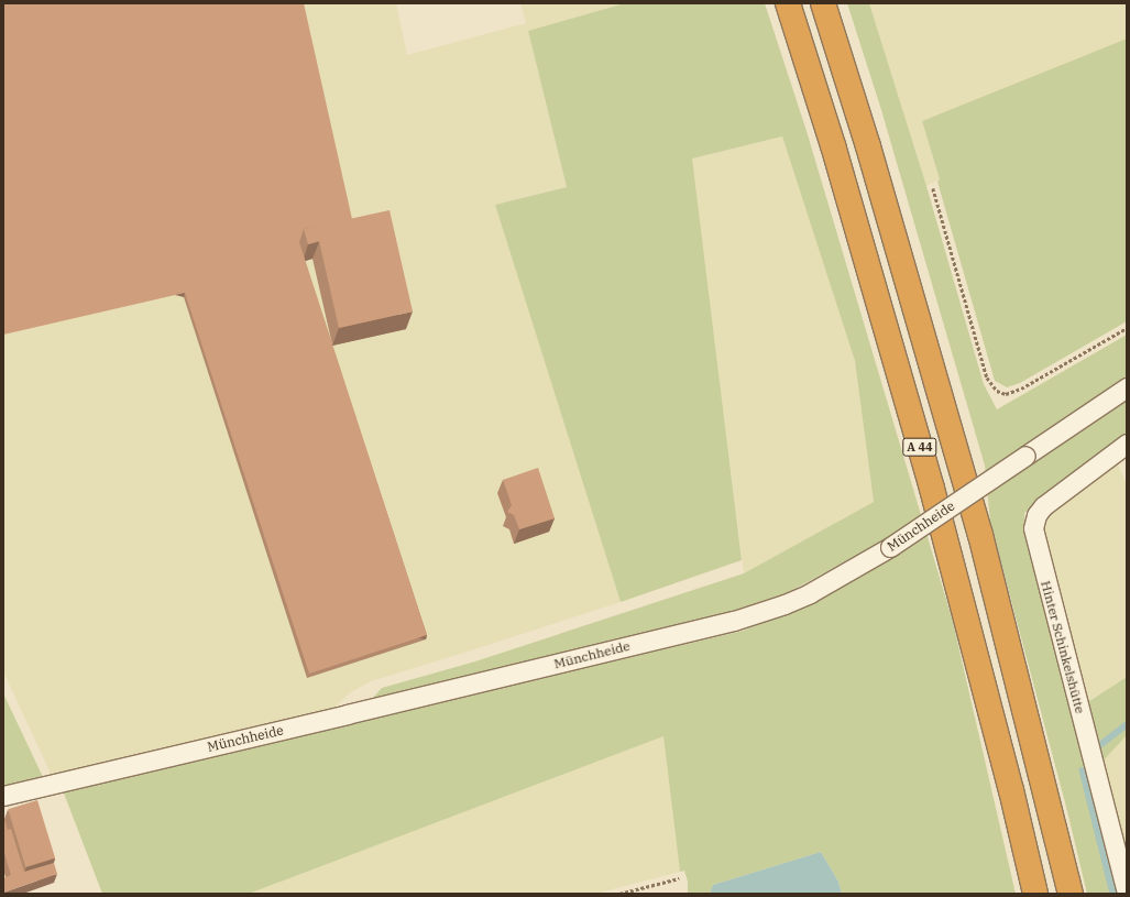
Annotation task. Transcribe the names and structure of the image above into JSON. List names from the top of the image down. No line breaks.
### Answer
{"streets":{"highway":["A 44"],"street":["Münchheide","Hinter Schinkelshütte"]}}
